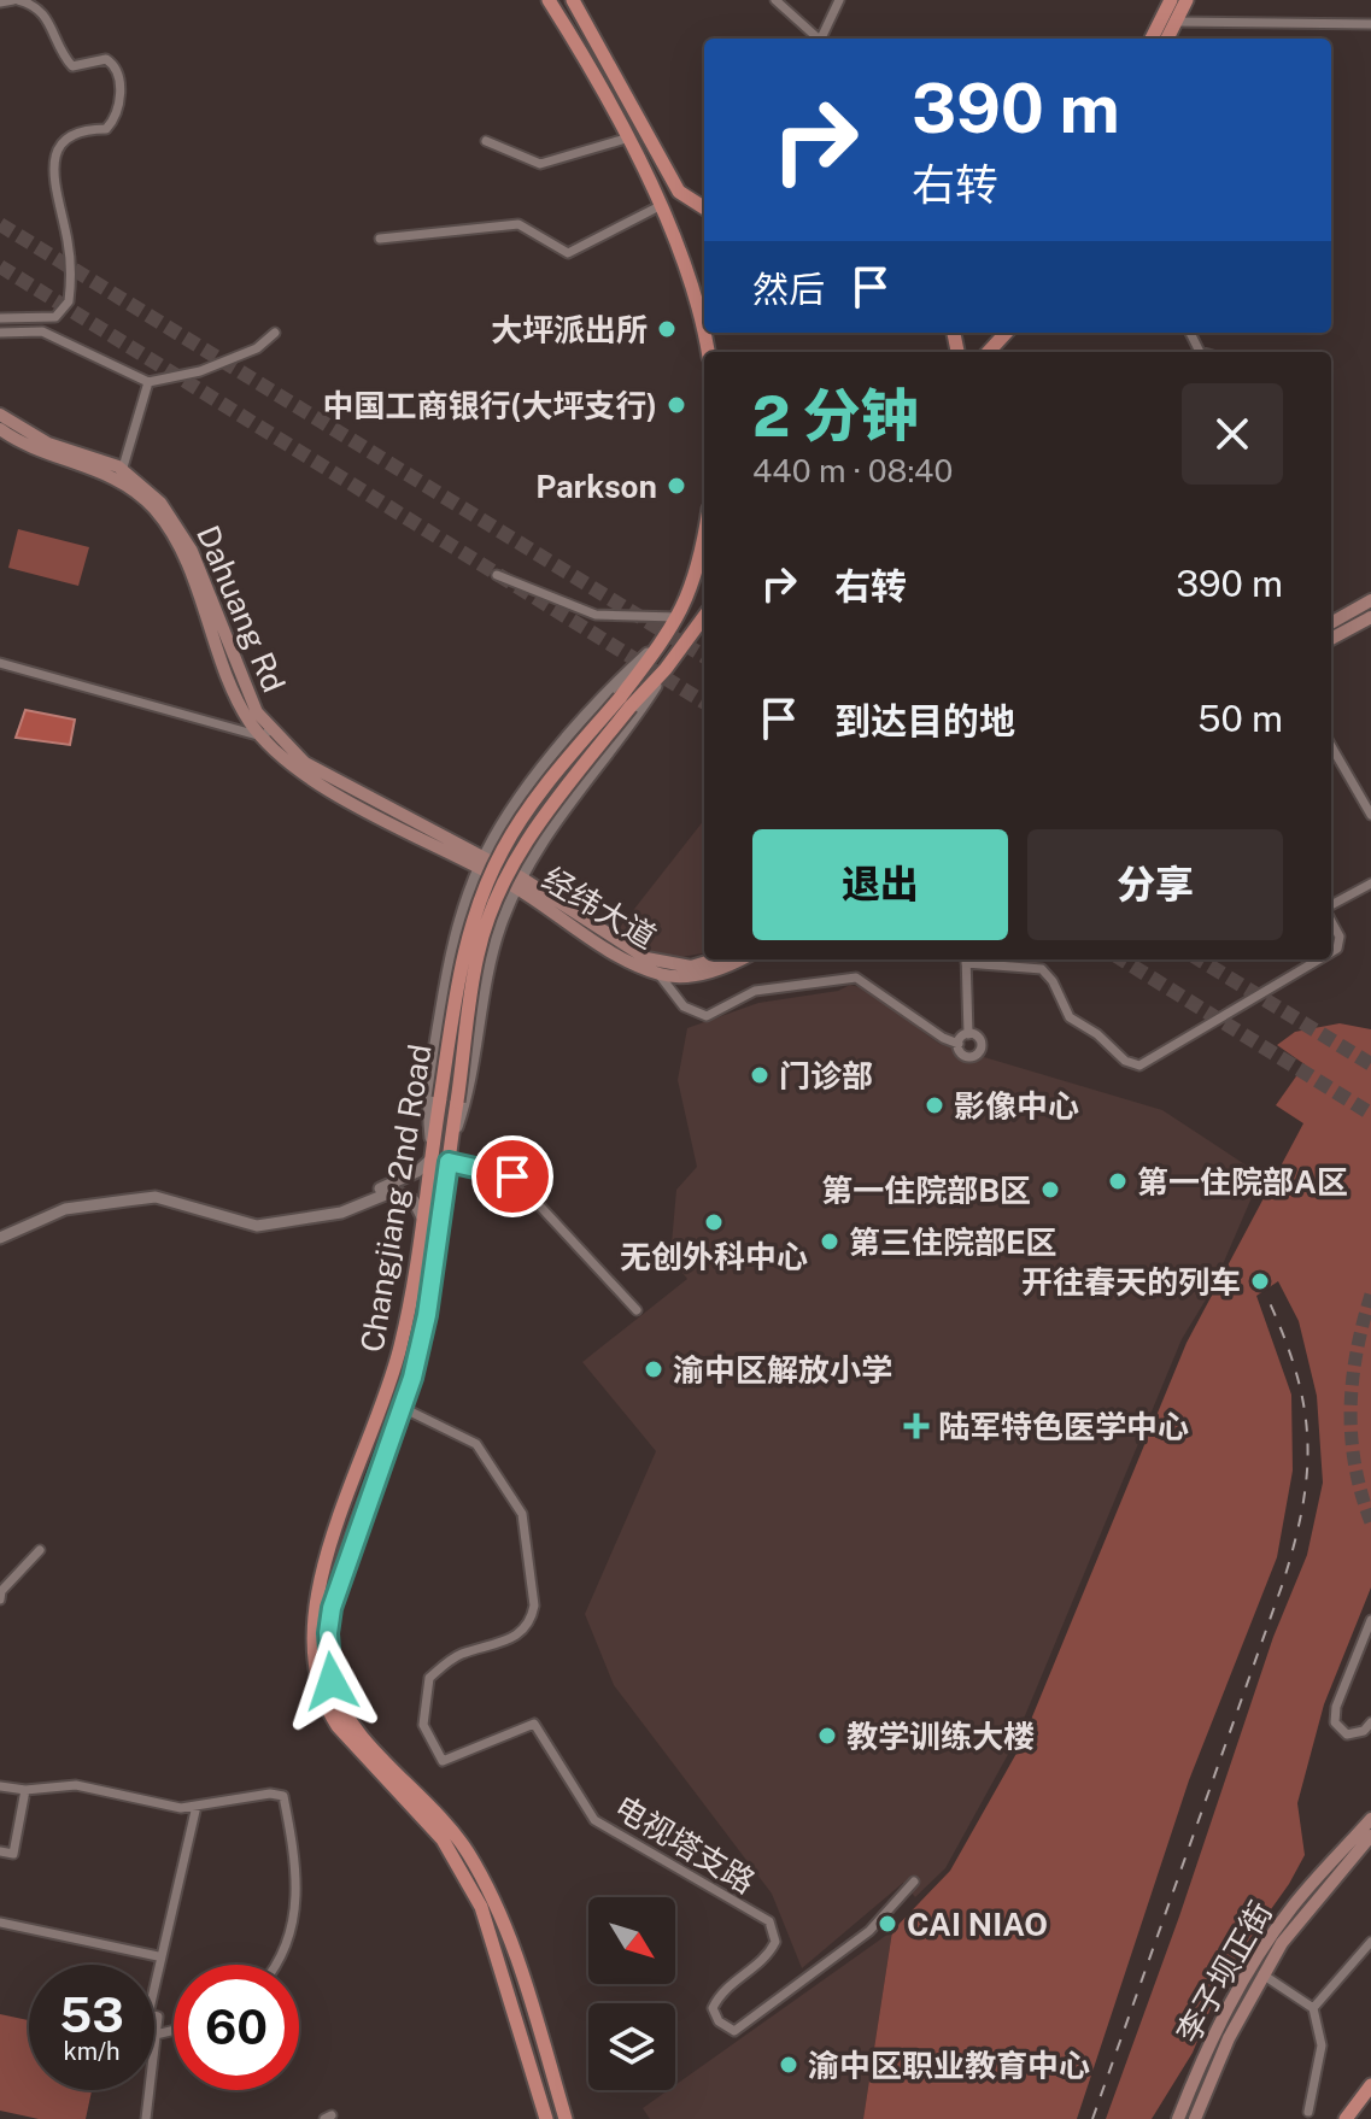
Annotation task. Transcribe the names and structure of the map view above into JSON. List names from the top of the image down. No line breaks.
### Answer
{"streets":{"main road":["Dahuang Rd","经纬大道","Changjiang 2nd Road","李子坝正街"],"street":["电视塔支路"]},"crossings":[["Dahuang Rd","经纬大道"],["Changjiang 2nd Road","电视塔支路"]],"places":{"other":["大坪派出所","中国工商银行(大坪支行)","Parkson","门诊部","影像中心","第一住院部A区","第一住院部B区","无创外科中心","第三住院部E区","开往春天的列车","渝中区解放小学","教学训练大楼","CAI NIAO","渝中区职业教育中心"],"health":["陆军特色医学中心"]},"north":"bottom right","page":{"turn":["390 m","右转"],"then":"然后","heading":["2 分钟","440 m · 08:40"],"list":[{"name":"右转","value":"390 m"},{"name":"到达目的地","value":"50 m"}],"buttons":["退出","分享"],"speed":"53 km/h","limit":"60"}}
